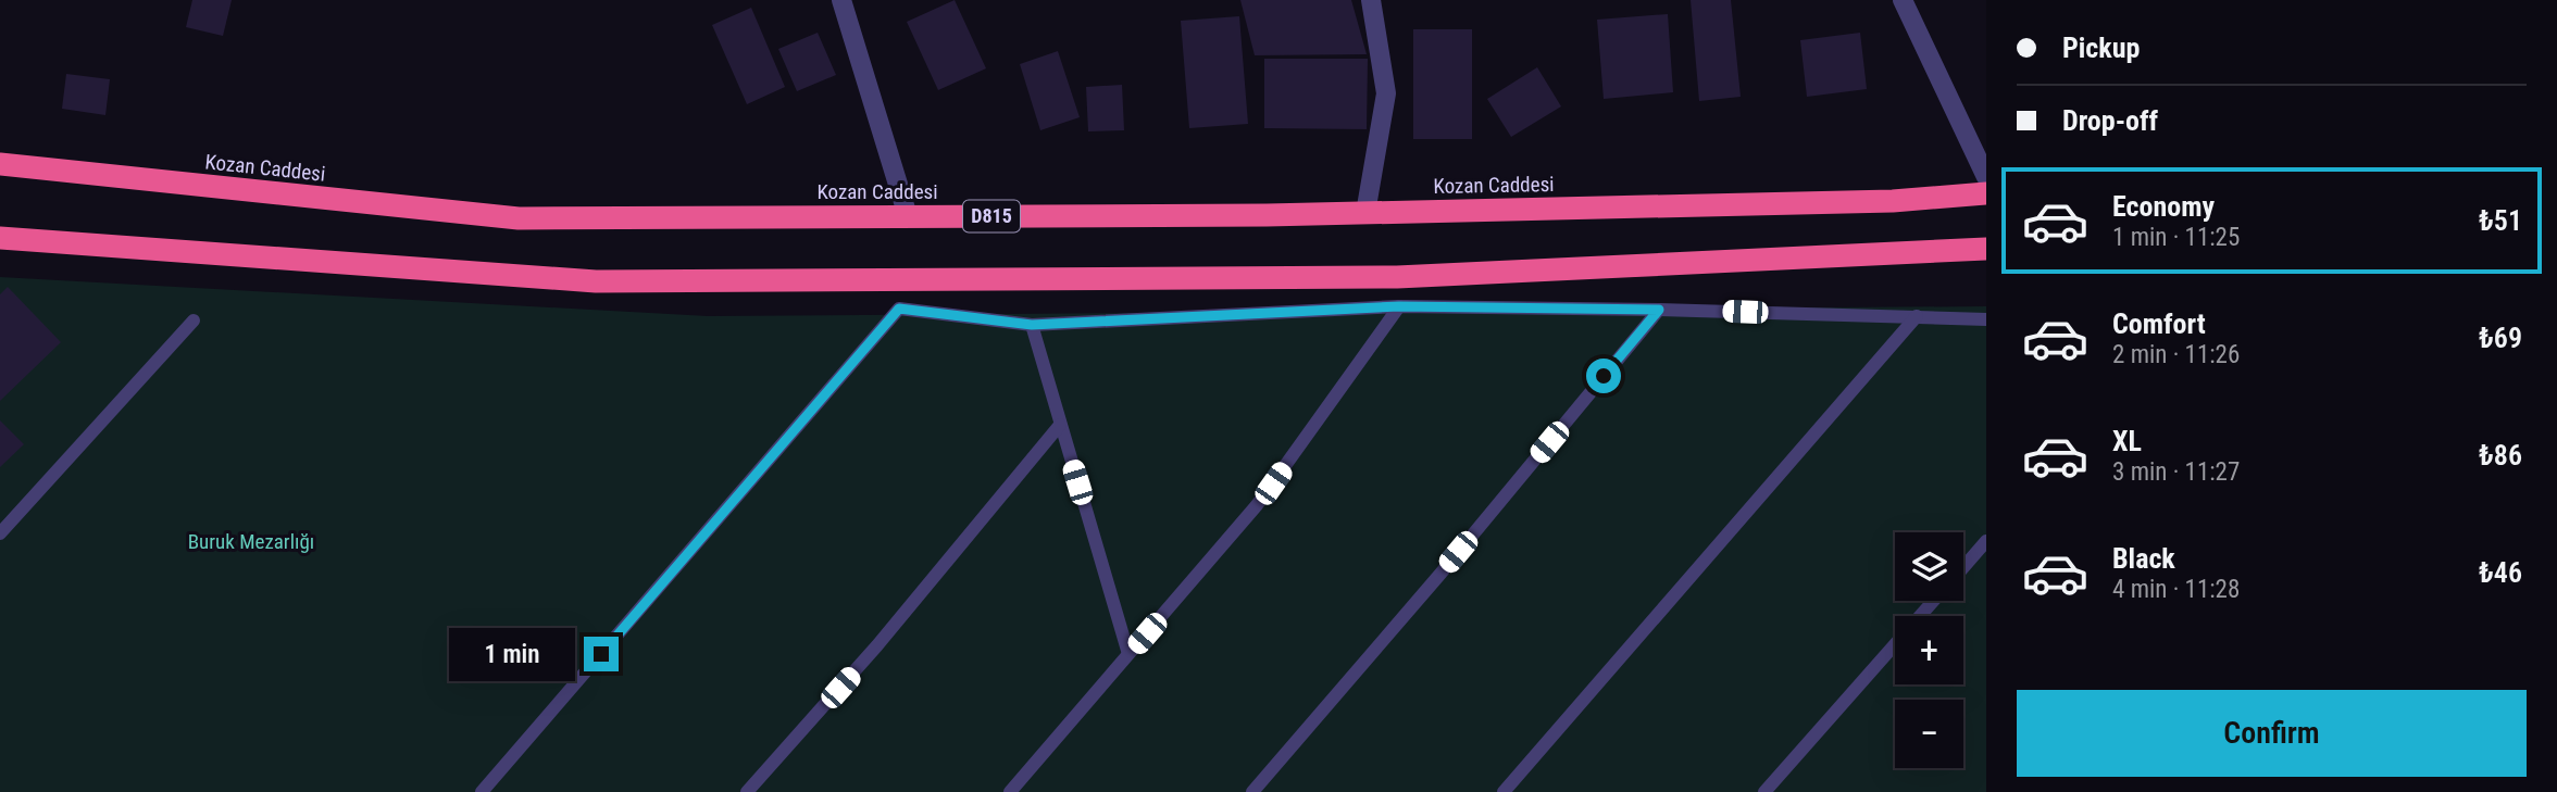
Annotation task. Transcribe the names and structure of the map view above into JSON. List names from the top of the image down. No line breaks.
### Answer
{"streets":{"highway":["Kozan Caddesi","D815"]},"parks":["Buruk Mezarlığı"],"page":{"banner":["Pickup","Drop-off"],"list":[{"name":"Economy","note":"1 min · 11:25","value":"₺51"},{"name":"Comfort","note":"2 min · 11:26","value":"₺69"},{"name":"XL","note":"3 min · 11:27","value":"₺86"},{"name":"Black","note":"4 min · 11:28","value":"₺46"}],"map_buttons":["+","−"],"bubble":"1 min","buttons":"Confirm"}}
